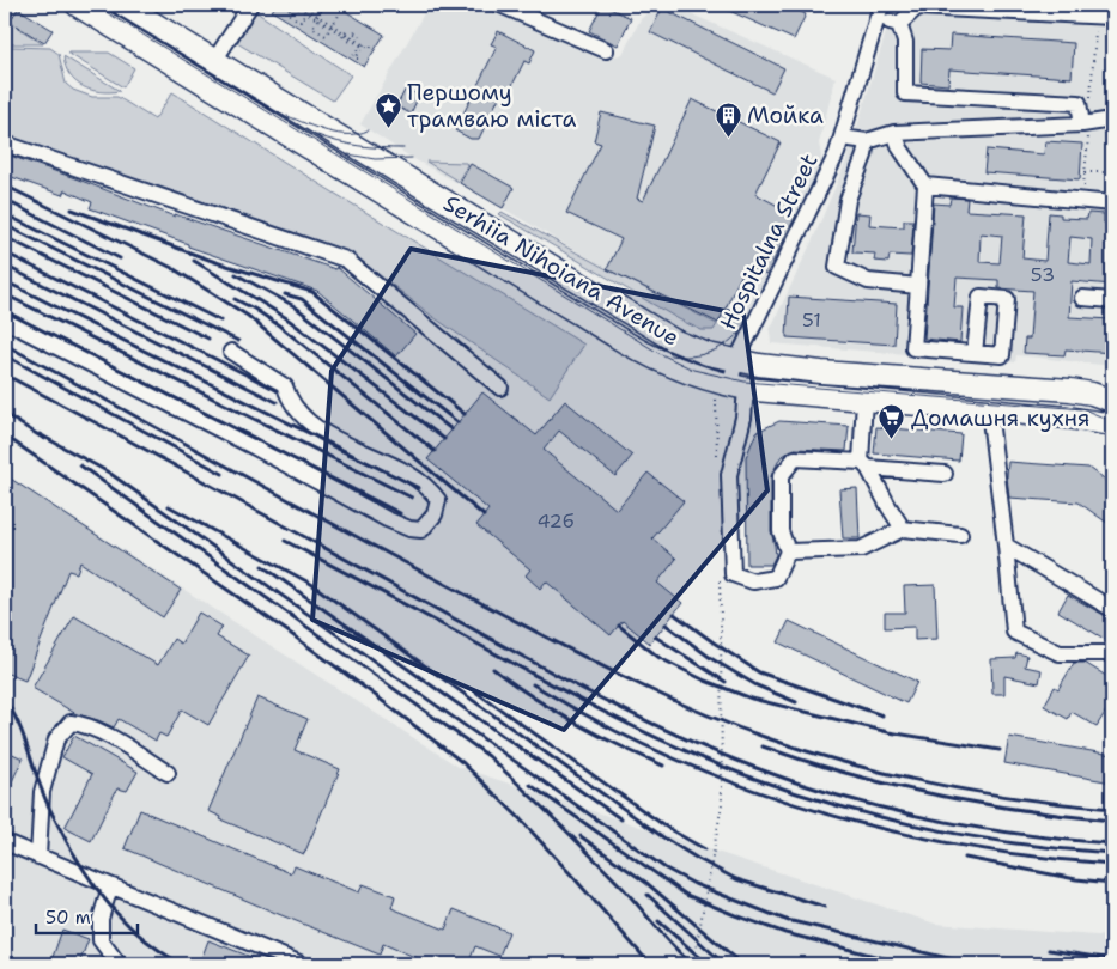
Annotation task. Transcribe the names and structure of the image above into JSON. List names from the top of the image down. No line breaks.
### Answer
{"streets":{"highway":["Serhiia Nihoiana Avenue"],"street":["Hospitalna Street"]},"crossings":[["Hospitalna Street","Serhiia Nihoiana Avenue"]],"places":{"place":["Першому трамваю міста"],"building":["Мойка"],"supermarket":["Домашня кухня"]},"house_numbers":["53","51","42б"],"scale_bar":"50 m"}
